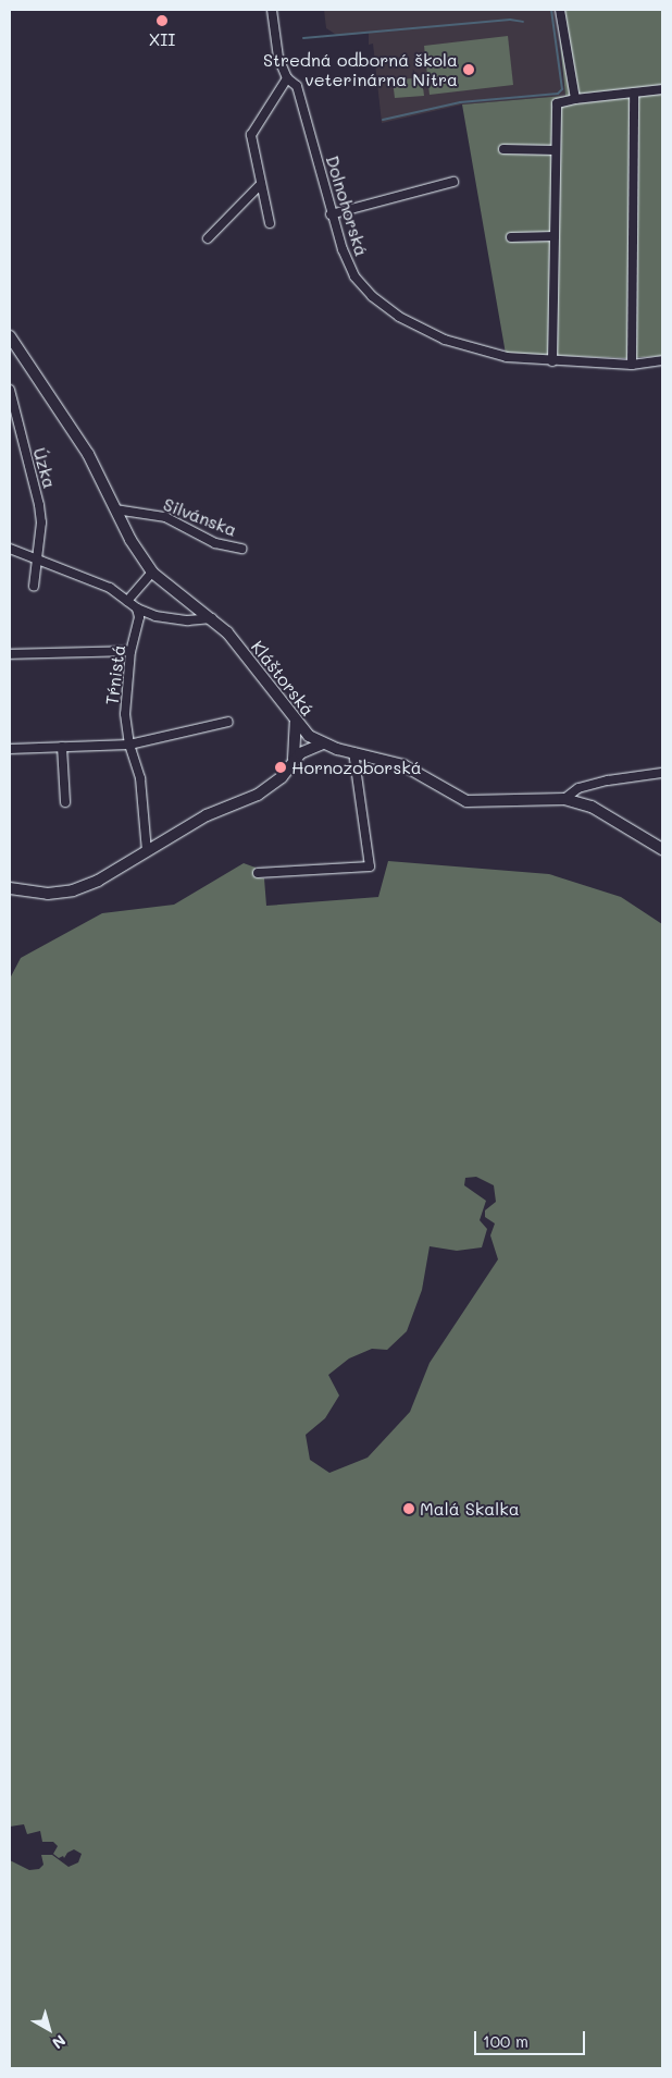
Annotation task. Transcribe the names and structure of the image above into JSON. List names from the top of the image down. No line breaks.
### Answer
{"streets":{"street":["Dolnohorská","Úzka","Silvánska","Tŕnistá","Kláštorská"]},"crossings":[["Silvánska","Kláštorská"]],"places":["XII","Stredná odborná škola veterinárna Nitra","Hornozoborská","Malá Skalka"],"scale_bar":"100 m","north":"bottom right"}
